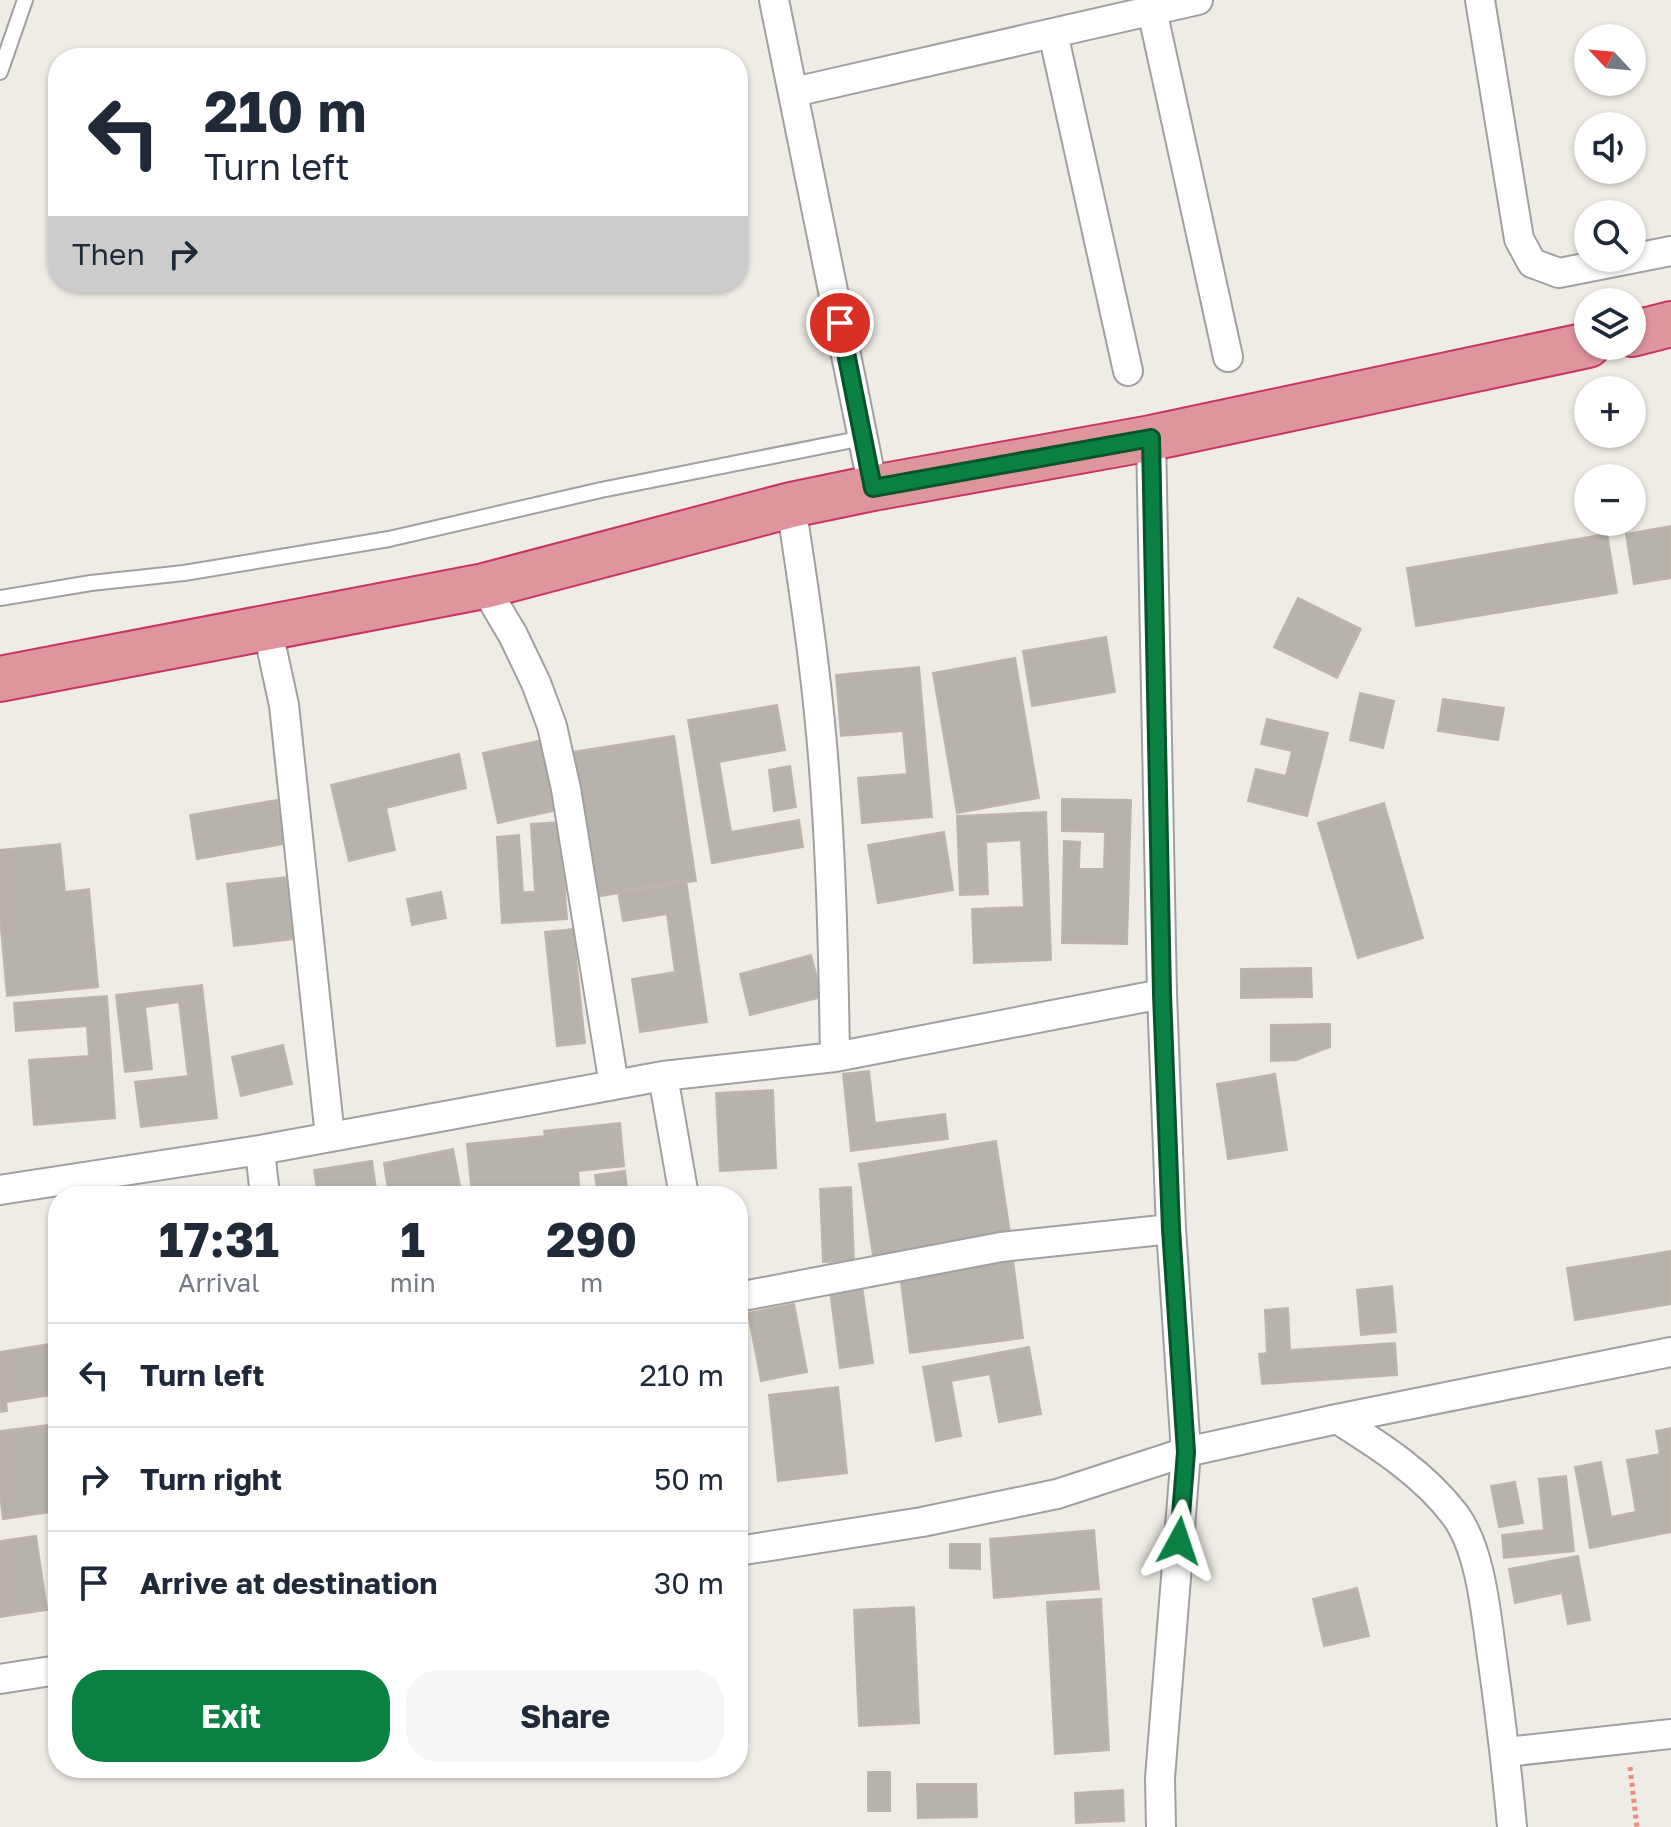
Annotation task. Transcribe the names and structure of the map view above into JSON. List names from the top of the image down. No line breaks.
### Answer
{"north":"top left","page":{"map_buttons":["+","−"],"turn":["210 m","Turn left"],"then":"Then","eta":["17:31","Arrival","1","min","290","m"],"list":[{"name":"Turn left","value":"210 m"},{"name":"Turn right","value":"50 m"},{"name":"Arrive at destination","value":"30 m"}],"buttons":["Exit","Share"]}}
